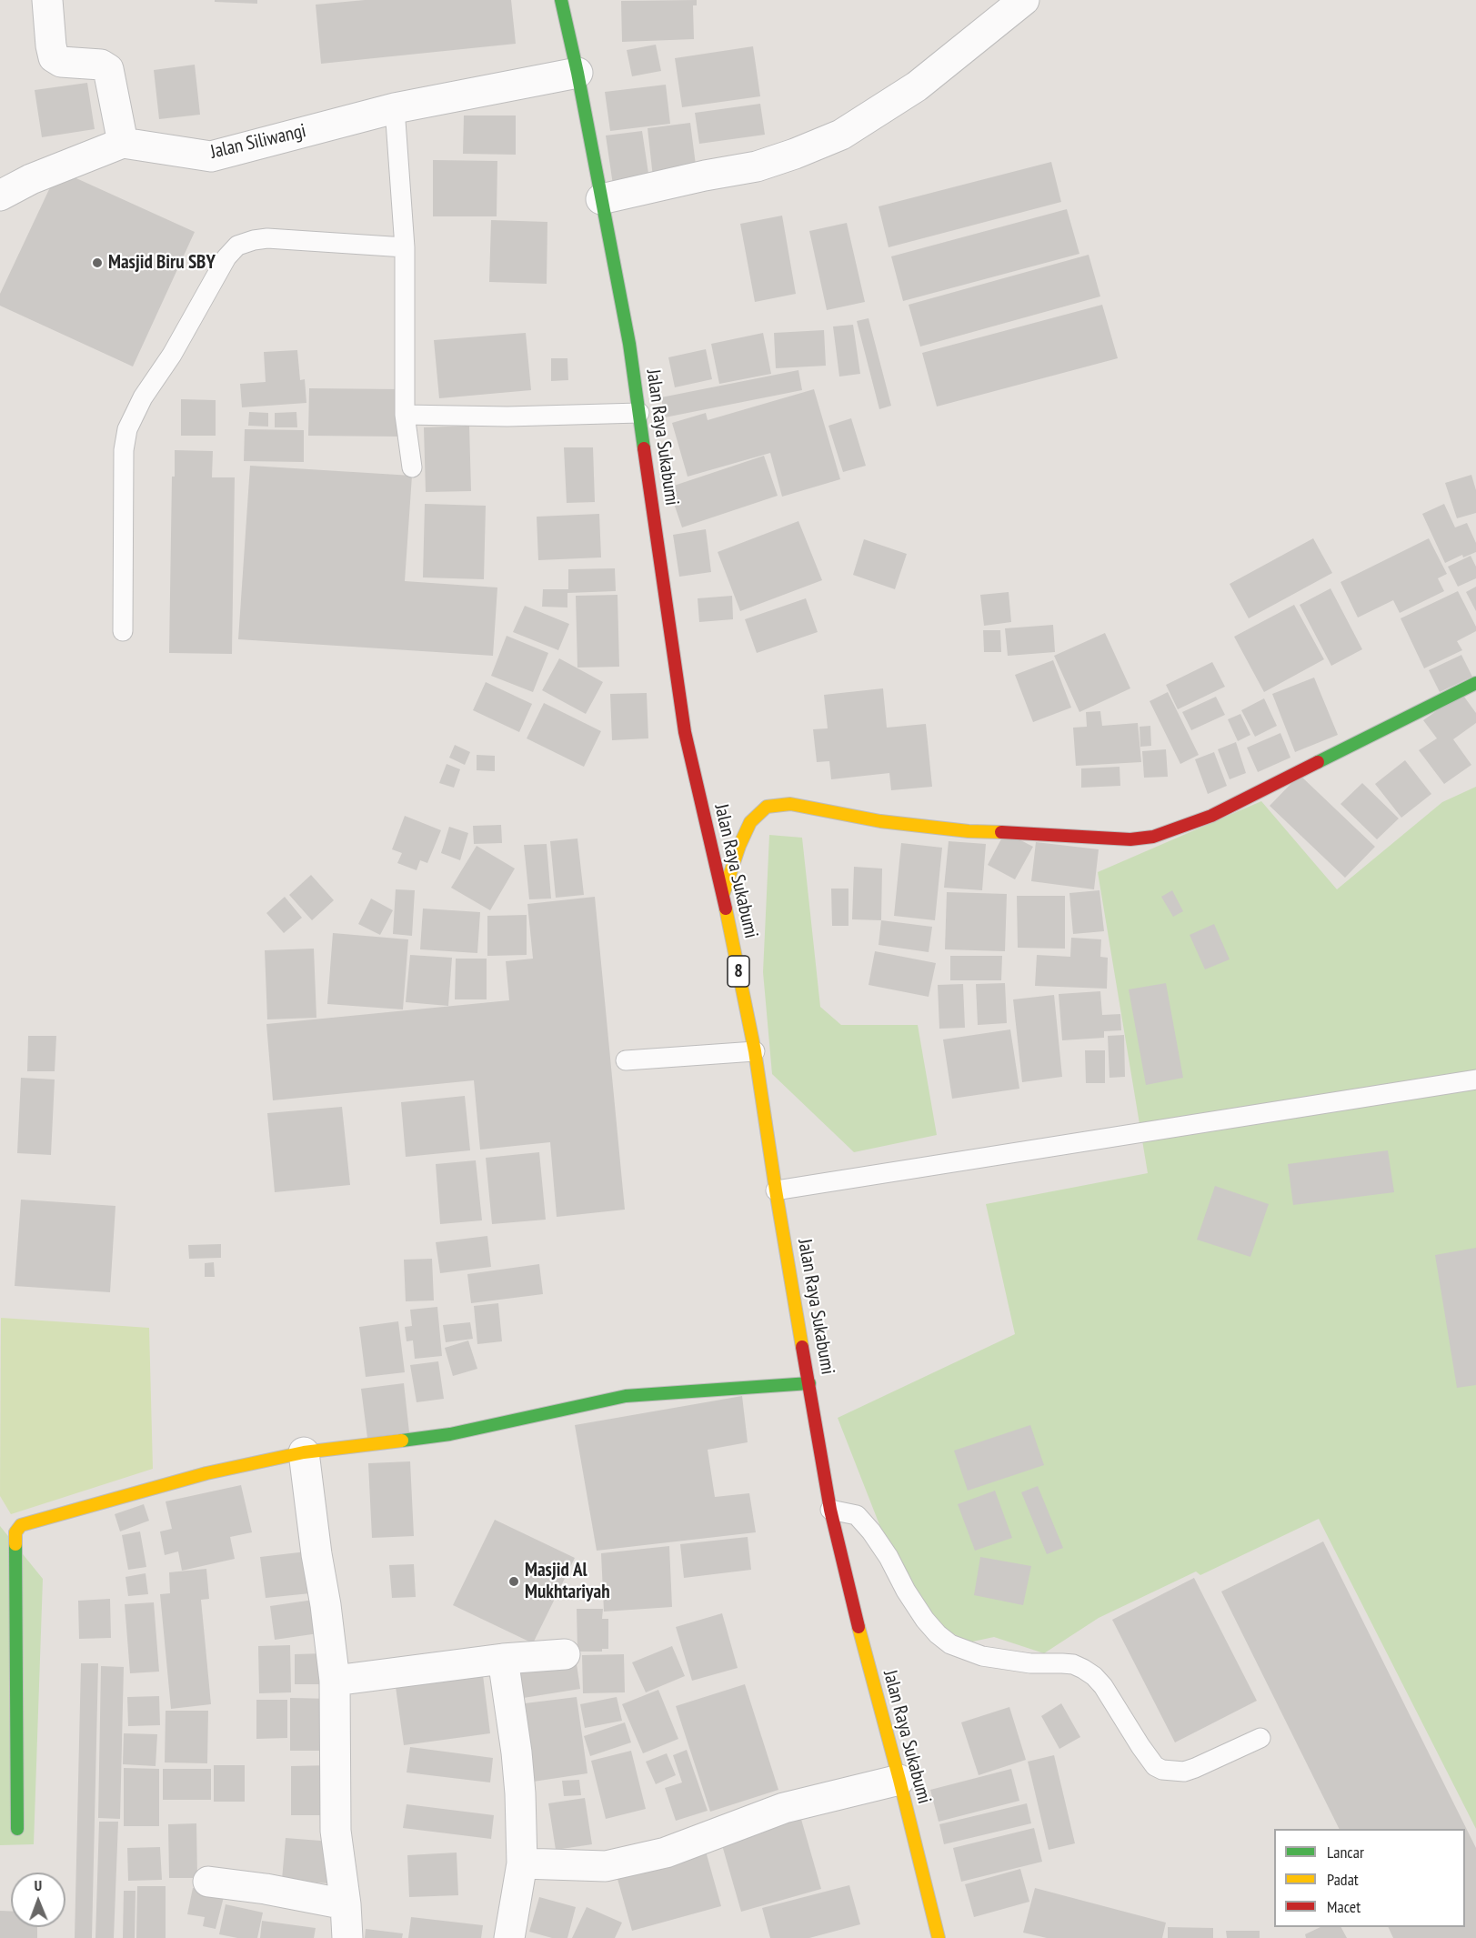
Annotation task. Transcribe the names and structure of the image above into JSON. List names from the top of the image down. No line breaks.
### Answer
{"streets":{"main road":["Jalan Raya Sukabumi","8"],"street":["Jalan Siliwangi"]},"crossings":[["Jalan Siliwangi","Jalan Raya Sukabumi"]],"places":["Masjid Biru SBY","Masjid Al Mukhtariyah"],"legend":["Lancar","Padat","Macet"],"north":"top"}
